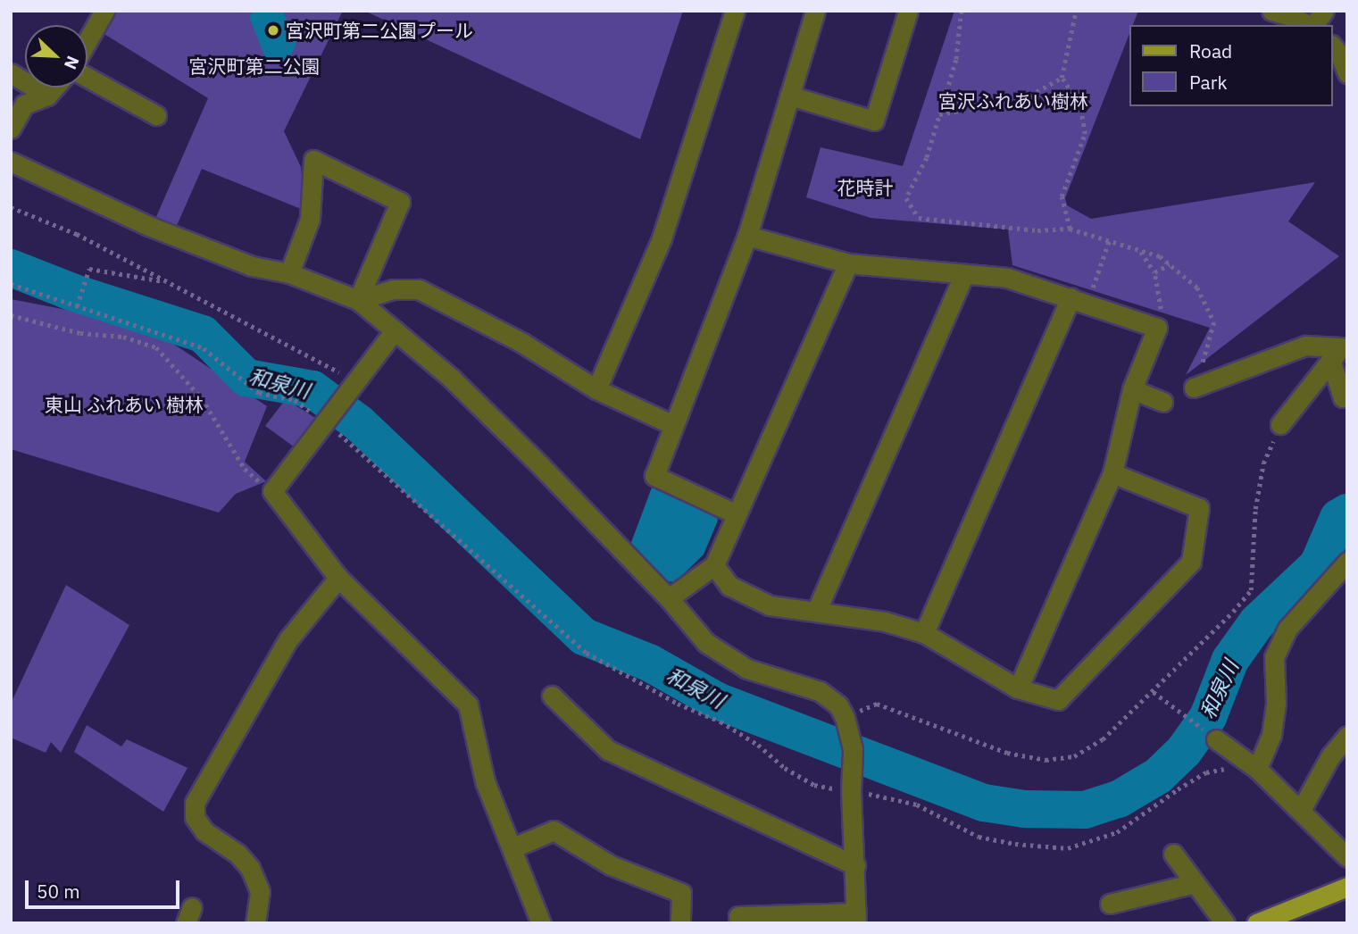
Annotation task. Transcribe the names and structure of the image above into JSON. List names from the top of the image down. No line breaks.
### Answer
{"water":["和泉川"],"parks":["宮沢町第二公園","宮沢ふれあい樹林","花時計","東山 ふれあい 樹林"],"places":["宮沢町第二公園プール"],"legend":["Road","Park"],"scale_bar":"50 m","north":"bottom right"}
